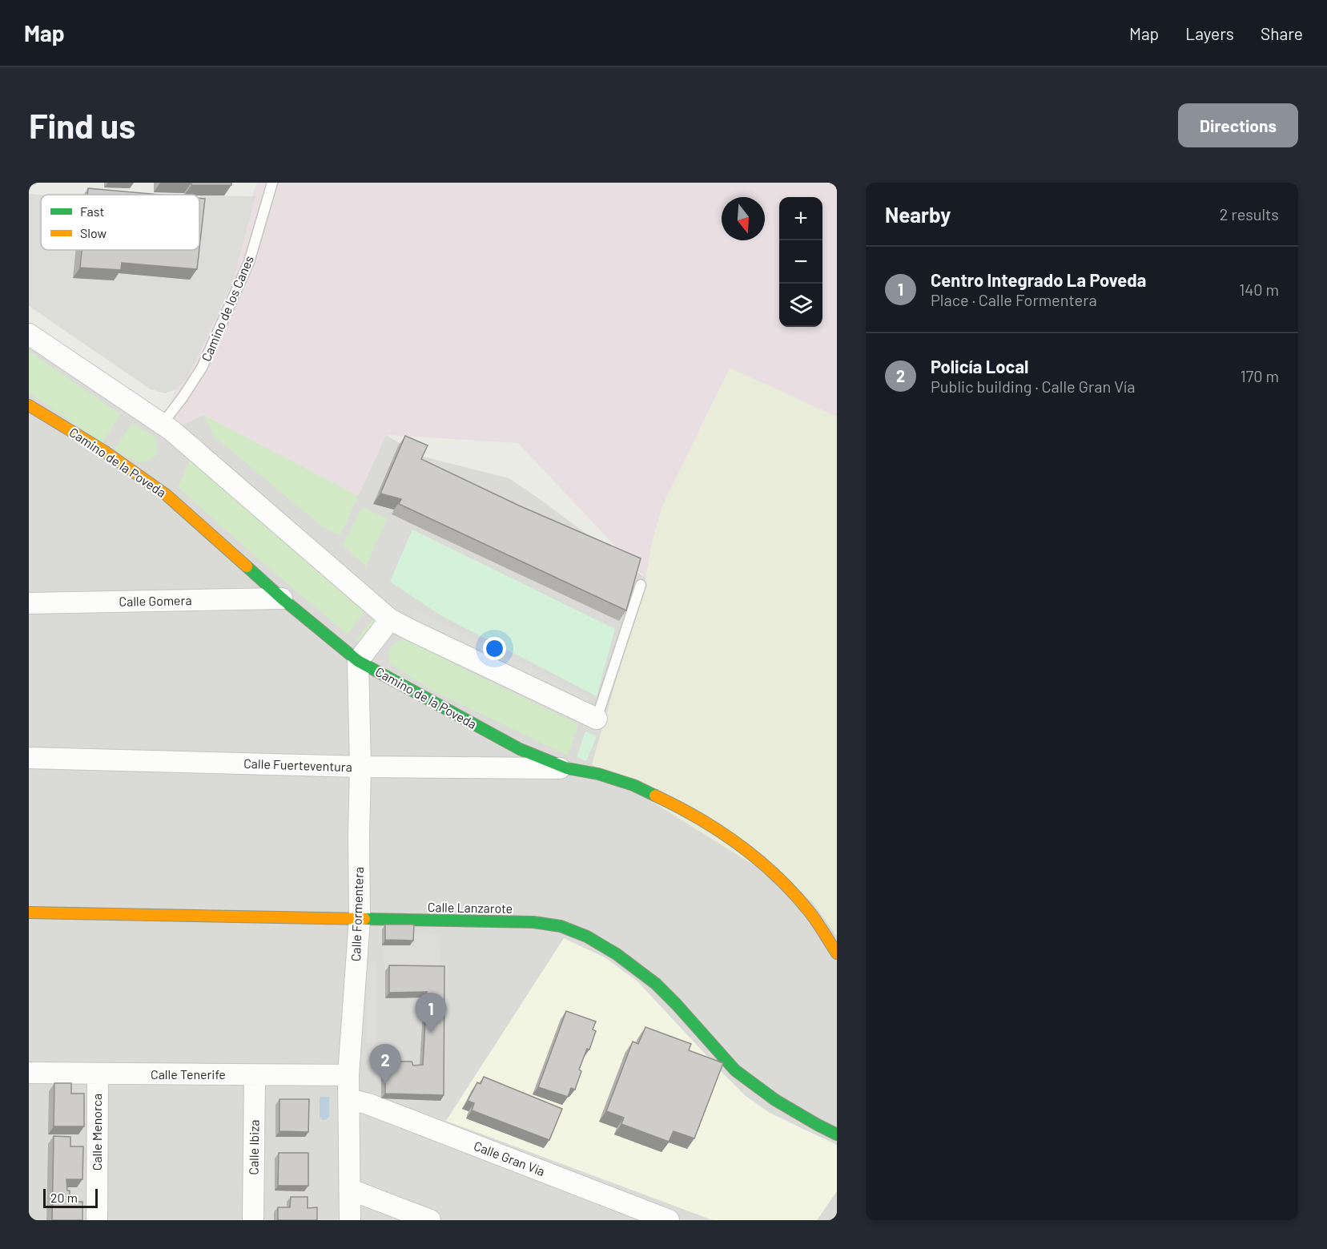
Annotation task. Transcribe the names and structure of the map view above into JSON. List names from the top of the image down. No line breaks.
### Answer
{"streets":{"main road":["Camino de la Poveda","Calle Lanzarote"],"street":["Calle Gomera","Calle Fuerteventura","Calle Formentera","Calle Tenerife","Calle Menorca","Calle Ibiza","Calle Gran Vía"],"lane":["Camino de los Canes"]},"crossings":[["Camino de la Poveda","Calle Gomera"],["Camino de la Poveda","Calle Fuerteventura"],["Camino de la Poveda","Calle Formentera"],["Calle Fuerteventura","Calle Formentera"],["Calle Lanzarote","Calle Formentera"],["Calle Formentera","Calle Tenerife"],["Calle Formentera","Calle Gran Vía"],["Calle Tenerife","Calle Menorca"],["Calle Tenerife","Calle Ibiza"]],"legend":["Fast","Slow"],"scale_bar":"20 m","north":"bottom","page":{"header":"Map","nav":["Map","Layers","Share"],"buttons":"Directions","title":"Find us","heading":["Nearby","2 results"],"map_buttons":["+","−"],"list":[{"mark":"1","name":"Centro Integrado La Poveda","note":"Place · Calle Formentera","value":"140 m"},{"mark":"2","name":"Policía Local","note":"Public building · Calle Gran Vía","value":"170 m"}],"pins":["1","2"],"scale":"20 m"}}
